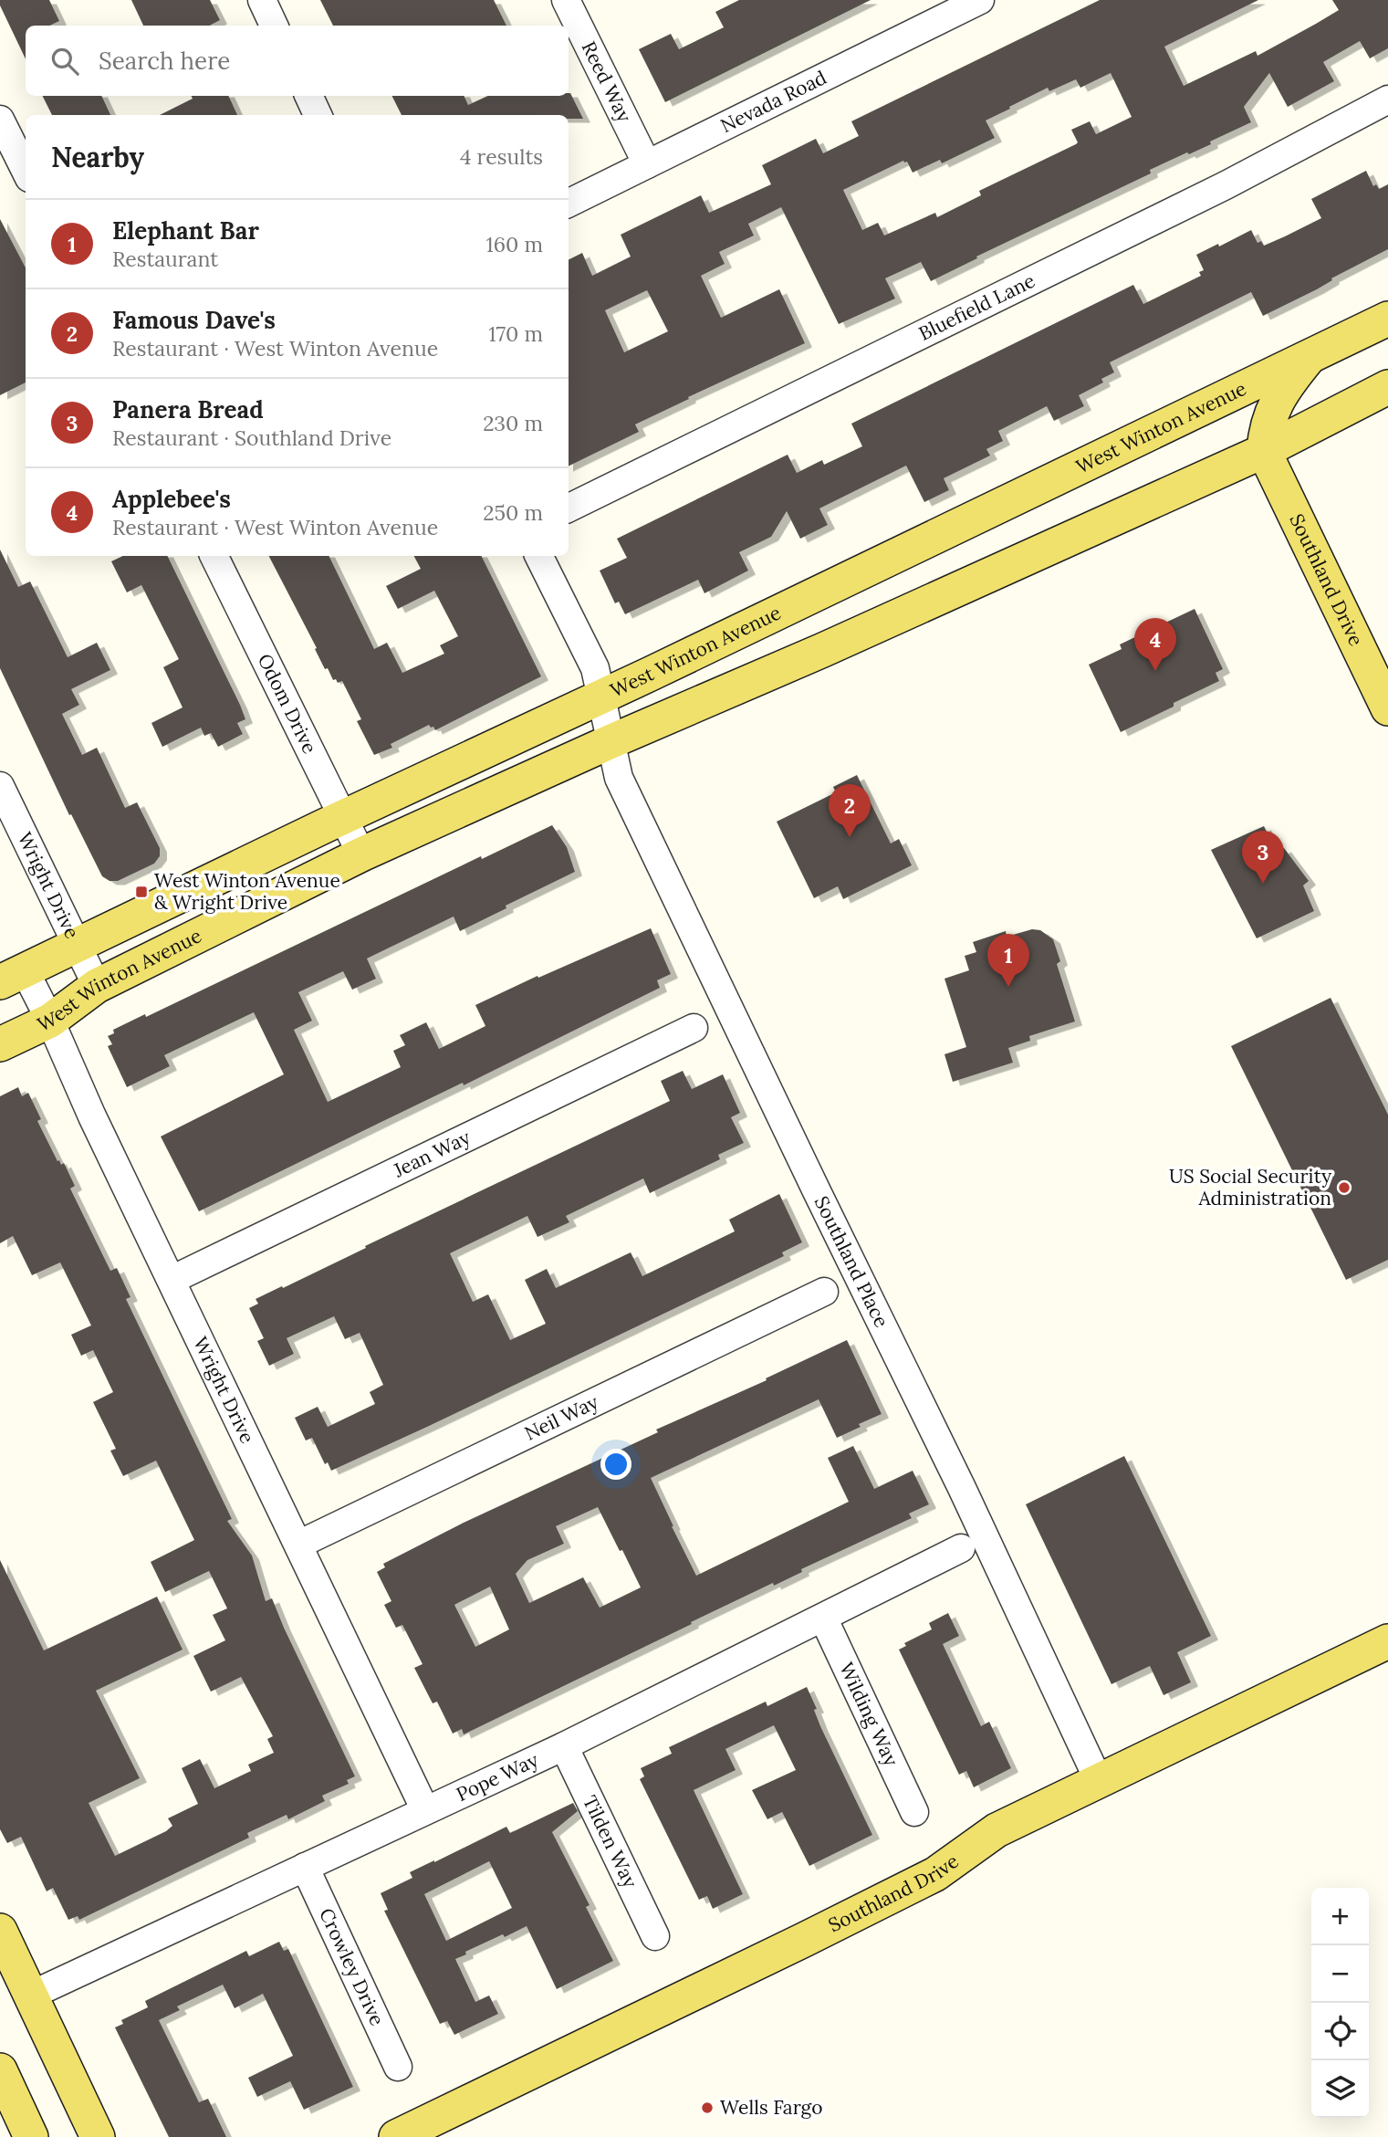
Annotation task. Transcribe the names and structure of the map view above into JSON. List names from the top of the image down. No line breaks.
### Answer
{"streets":{"main road":["West Winton Avenue","Southland Drive"],"street":["Reed Way","Nevada Road","Bluefield Lane","Odom Drive","Wright Drive","Jean Way","Southland Place","Neil Way","Wilding Way","Pope Way","Tilden Way","Crowley Drive"]},"crossings":[["Reed Way","Nevada Road"],["West Winton Avenue","Southland Drive"],["West Winton Avenue","Odom Drive"],["West Winton Avenue","Wright Drive"],["West Winton Avenue","Southland Place"],["Southland Drive","Southland Place"],["Wright Drive","Jean Way"],["Wright Drive","Neil Way"],["Wright Drive","Pope Way"],["Wilding Way","Pope Way"],["Pope Way","Tilden Way"],["Pope Way","Crowley Drive"]],"places":{"transit":["West Winton Avenue & Wright Drive"],"other":["US Social Security Administration","Wells Fargo"]},"page":{"search":"Search here","heading":["Nearby","4 results"],"list":[{"mark":"1","name":"Elephant Bar","note":"Restaurant","value":"160 m"},{"mark":"2","name":"Famous Dave's","note":"Restaurant · West Winton Avenue","value":"170 m"},{"mark":"3","name":"Panera Bread","note":"Restaurant · Southland Drive","value":"230 m"},{"mark":"4","name":"Applebee's","note":"Restaurant · West Winton Avenue","value":"250 m"}],"pins":["4","2","3","1"],"map_buttons":["+","−"]}}
